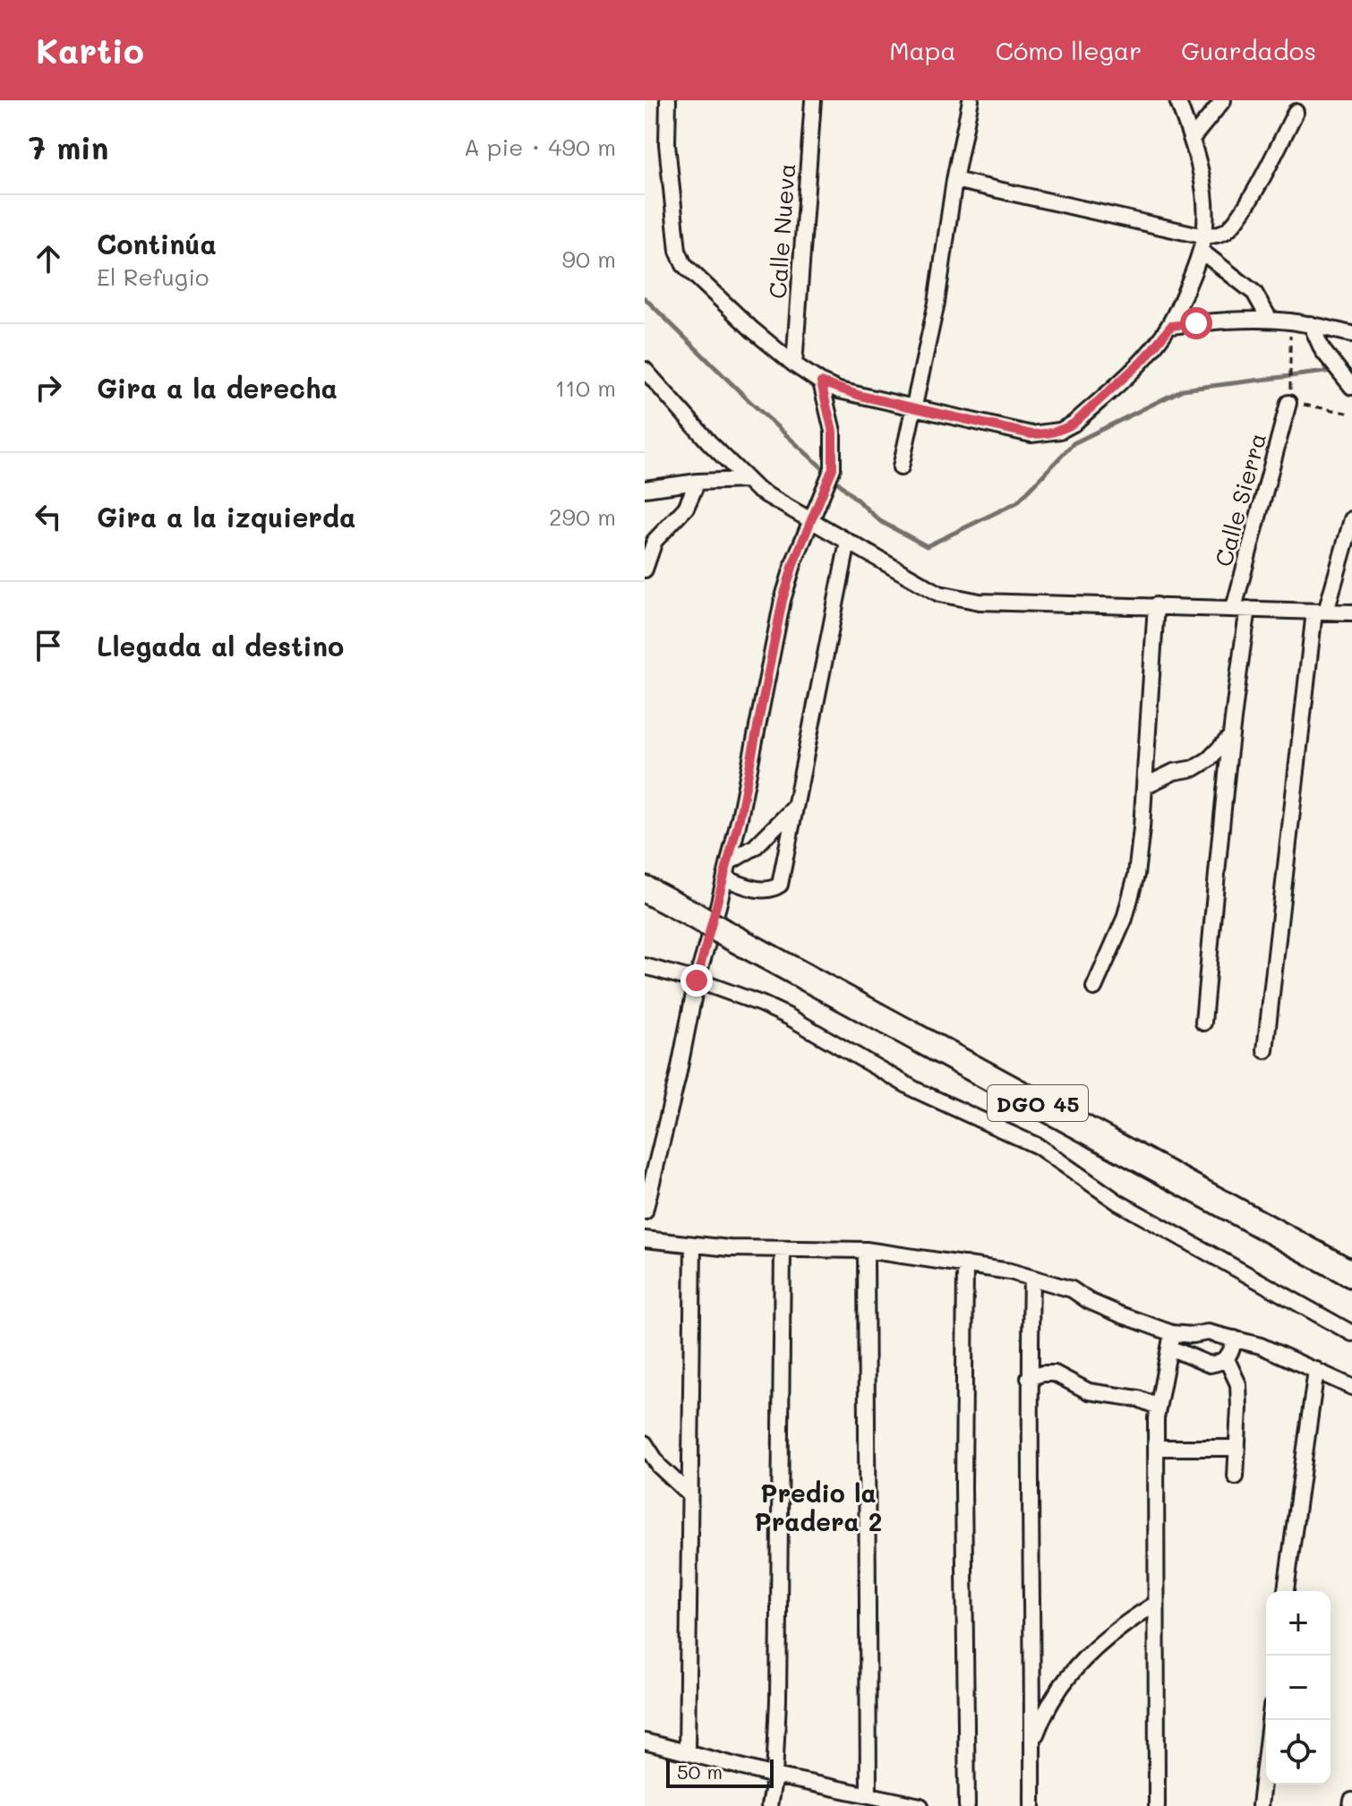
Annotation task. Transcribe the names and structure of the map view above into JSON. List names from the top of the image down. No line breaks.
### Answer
{"streets":{"highway":["DGO 45"],"street":["Calle Nueva","Calle Sierra"]},"districts":["Predio la Pradera 2"],"scale_bar":"50 m","page":{"header":"Kartio","nav":["Mapa","Cómo llegar","Guardados"],"heading":["7 min","A pie · 490 m"],"list":[["Continúa","El Refugio","90 m"],["Gira a la derecha","110 m"],["Gira a la izquierda","290 m"],"Llegada al destino"],"map_buttons":["+","−"],"scale":"50 m"}}
